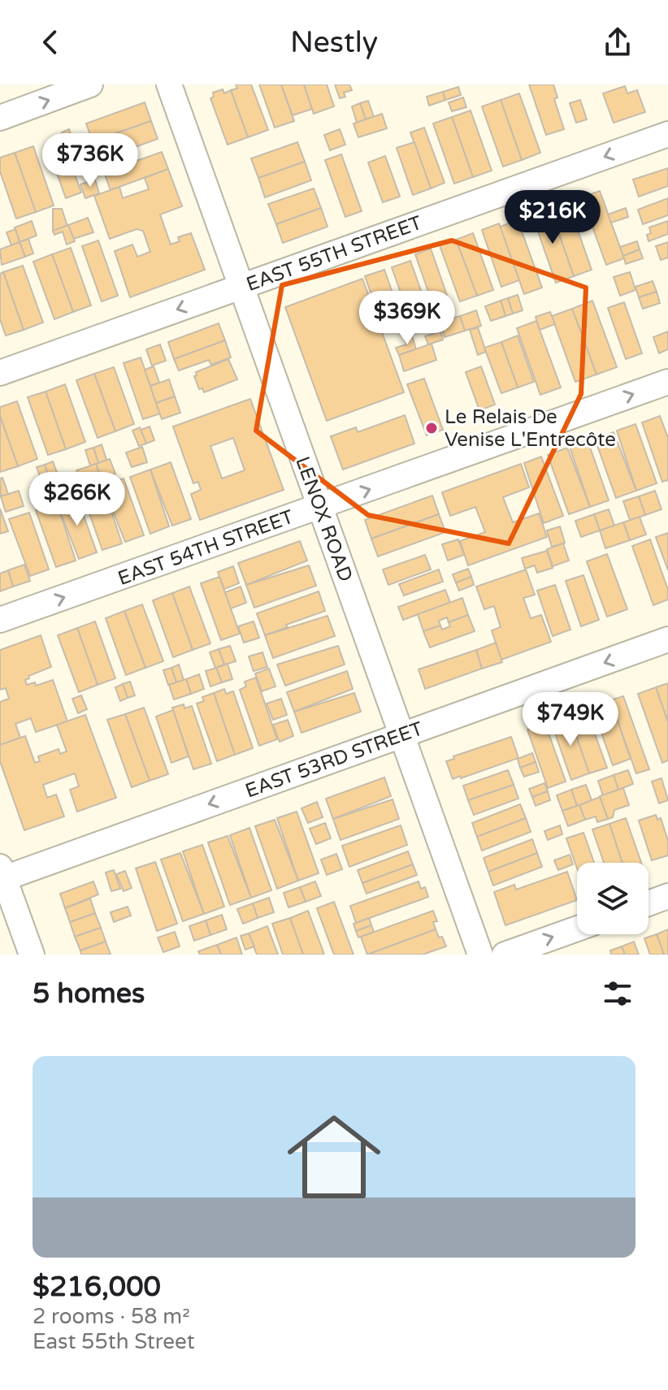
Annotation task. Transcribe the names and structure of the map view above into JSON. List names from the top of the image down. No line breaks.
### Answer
{"streets":{"street":["EAST 55TH STREET","LENOX ROAD","EAST 54TH STREET","EAST 53RD STREET"]},"crossings":[["EAST 55TH STREET","LENOX ROAD"],["LENOX ROAD","EAST 54TH STREET"],["LENOX ROAD","EAST 53RD STREET"]],"one_way":["EAST 55TH STREET","EAST 54TH STREET","EAST 53RD STREET"],"places":["Le Relais De Venise L'Entrecôte"],"page":{"header":"Nestly","price":["$736K","$216K","$369K","$266K","$749K"],"heading":"5 homes","list":[{"name":"$216,000","note":"2 rooms · 58 m² · East 55th Street"}]}}
